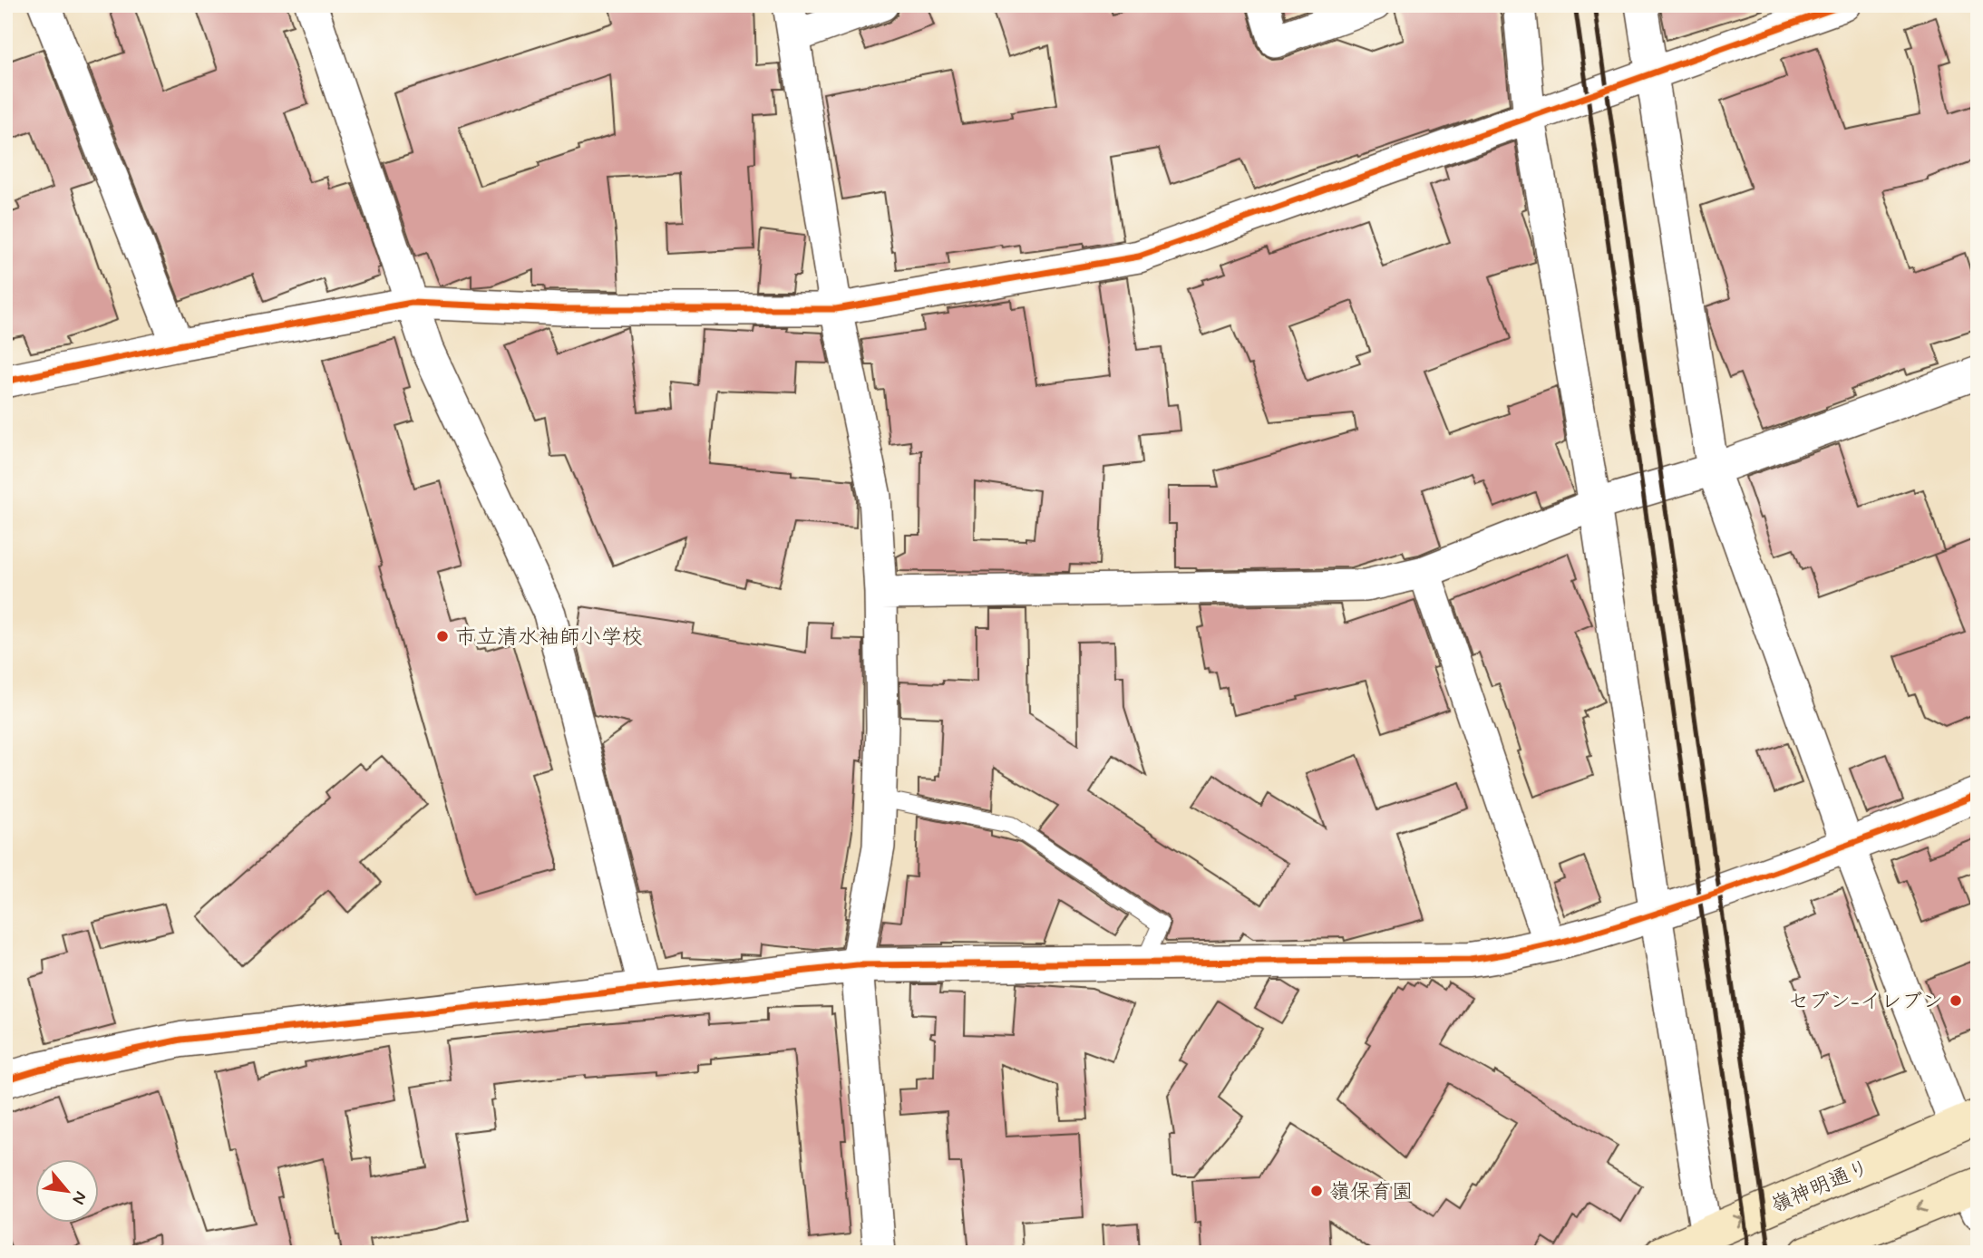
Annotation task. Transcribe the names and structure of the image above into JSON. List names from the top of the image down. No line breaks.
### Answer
{"streets":{"main road":["嶺神明通り"]},"places":["市立清水袖師小学校","セブン-イレブン","嶺保育園"],"north":"bottom right"}
